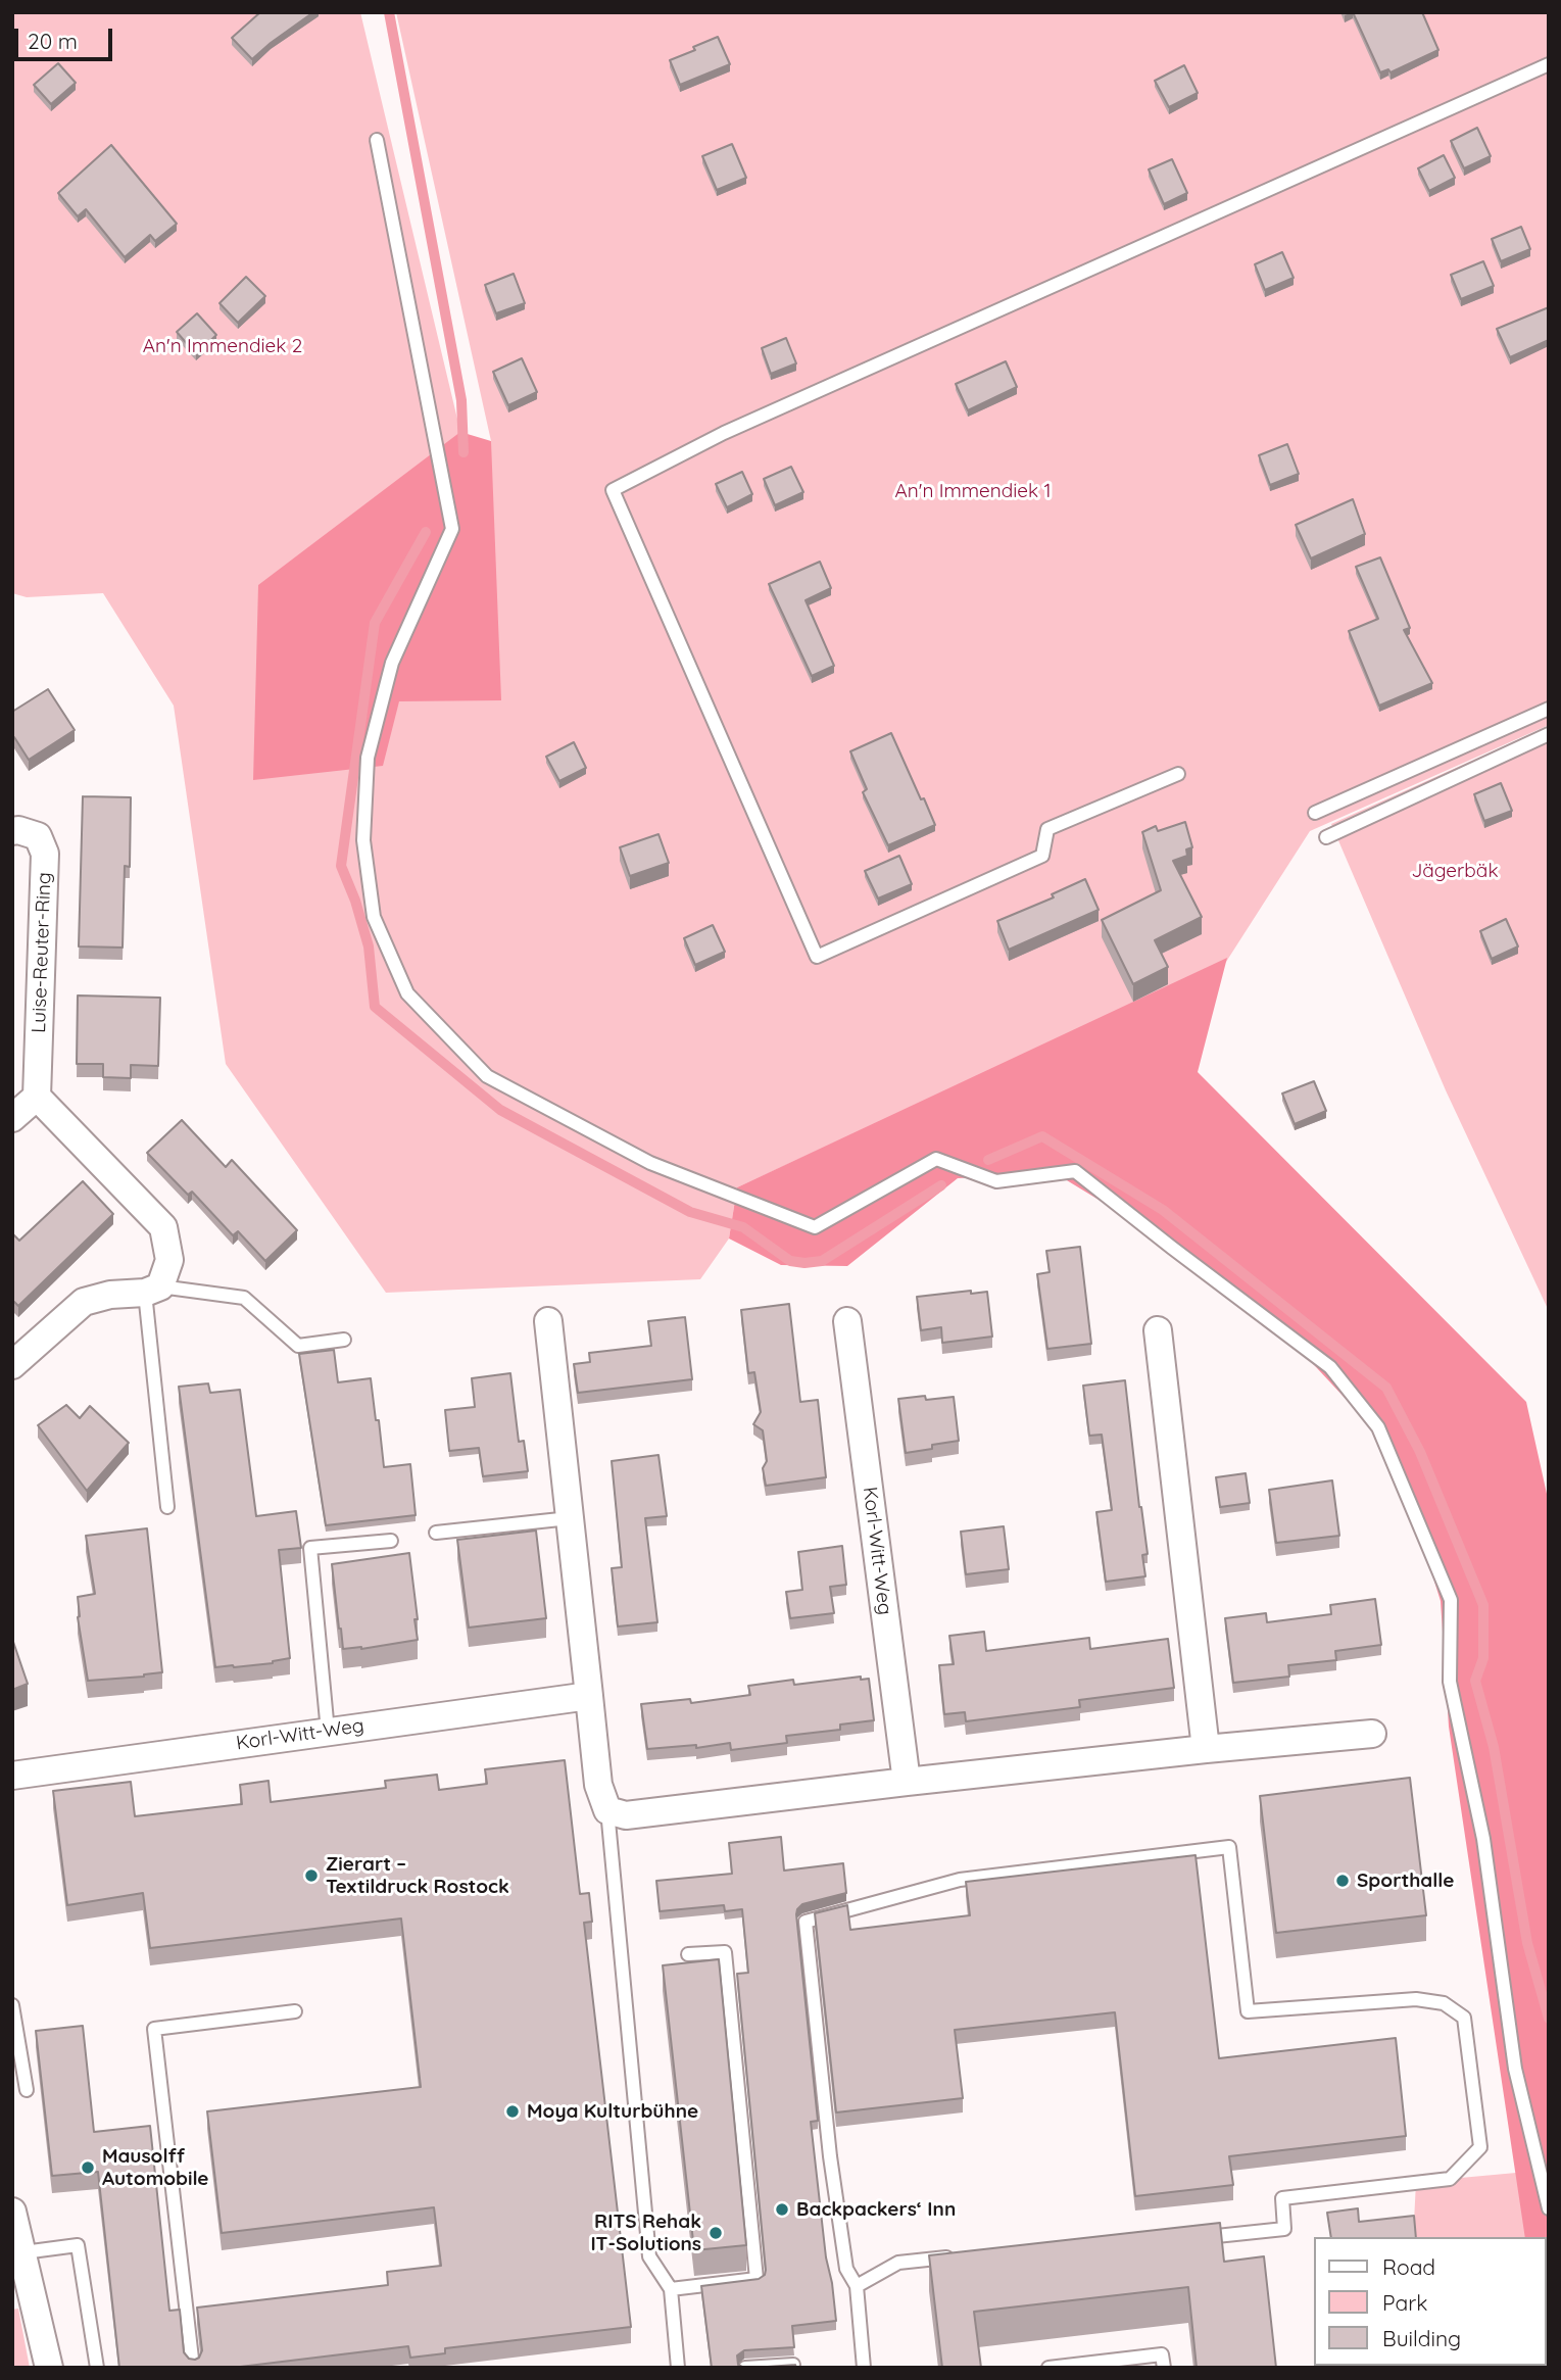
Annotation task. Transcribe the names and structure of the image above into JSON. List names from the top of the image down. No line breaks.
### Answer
{"streets":{"street":["Luise-Reuter-Ring","Korl-Witt-Weg"]},"parks":["An'n Immendiek 2","An'n Immendiek 1","Jägerbäk"],"places":["Zierart – Textildruck Rostock","Sporthalle","Moya Kulturbühne","Mausolff Automobile","Backpackers‘ Inn","RITS Rehak IT-Solutions"],"legend":["Road","Park","Building"],"scale_bar":"20 m"}
